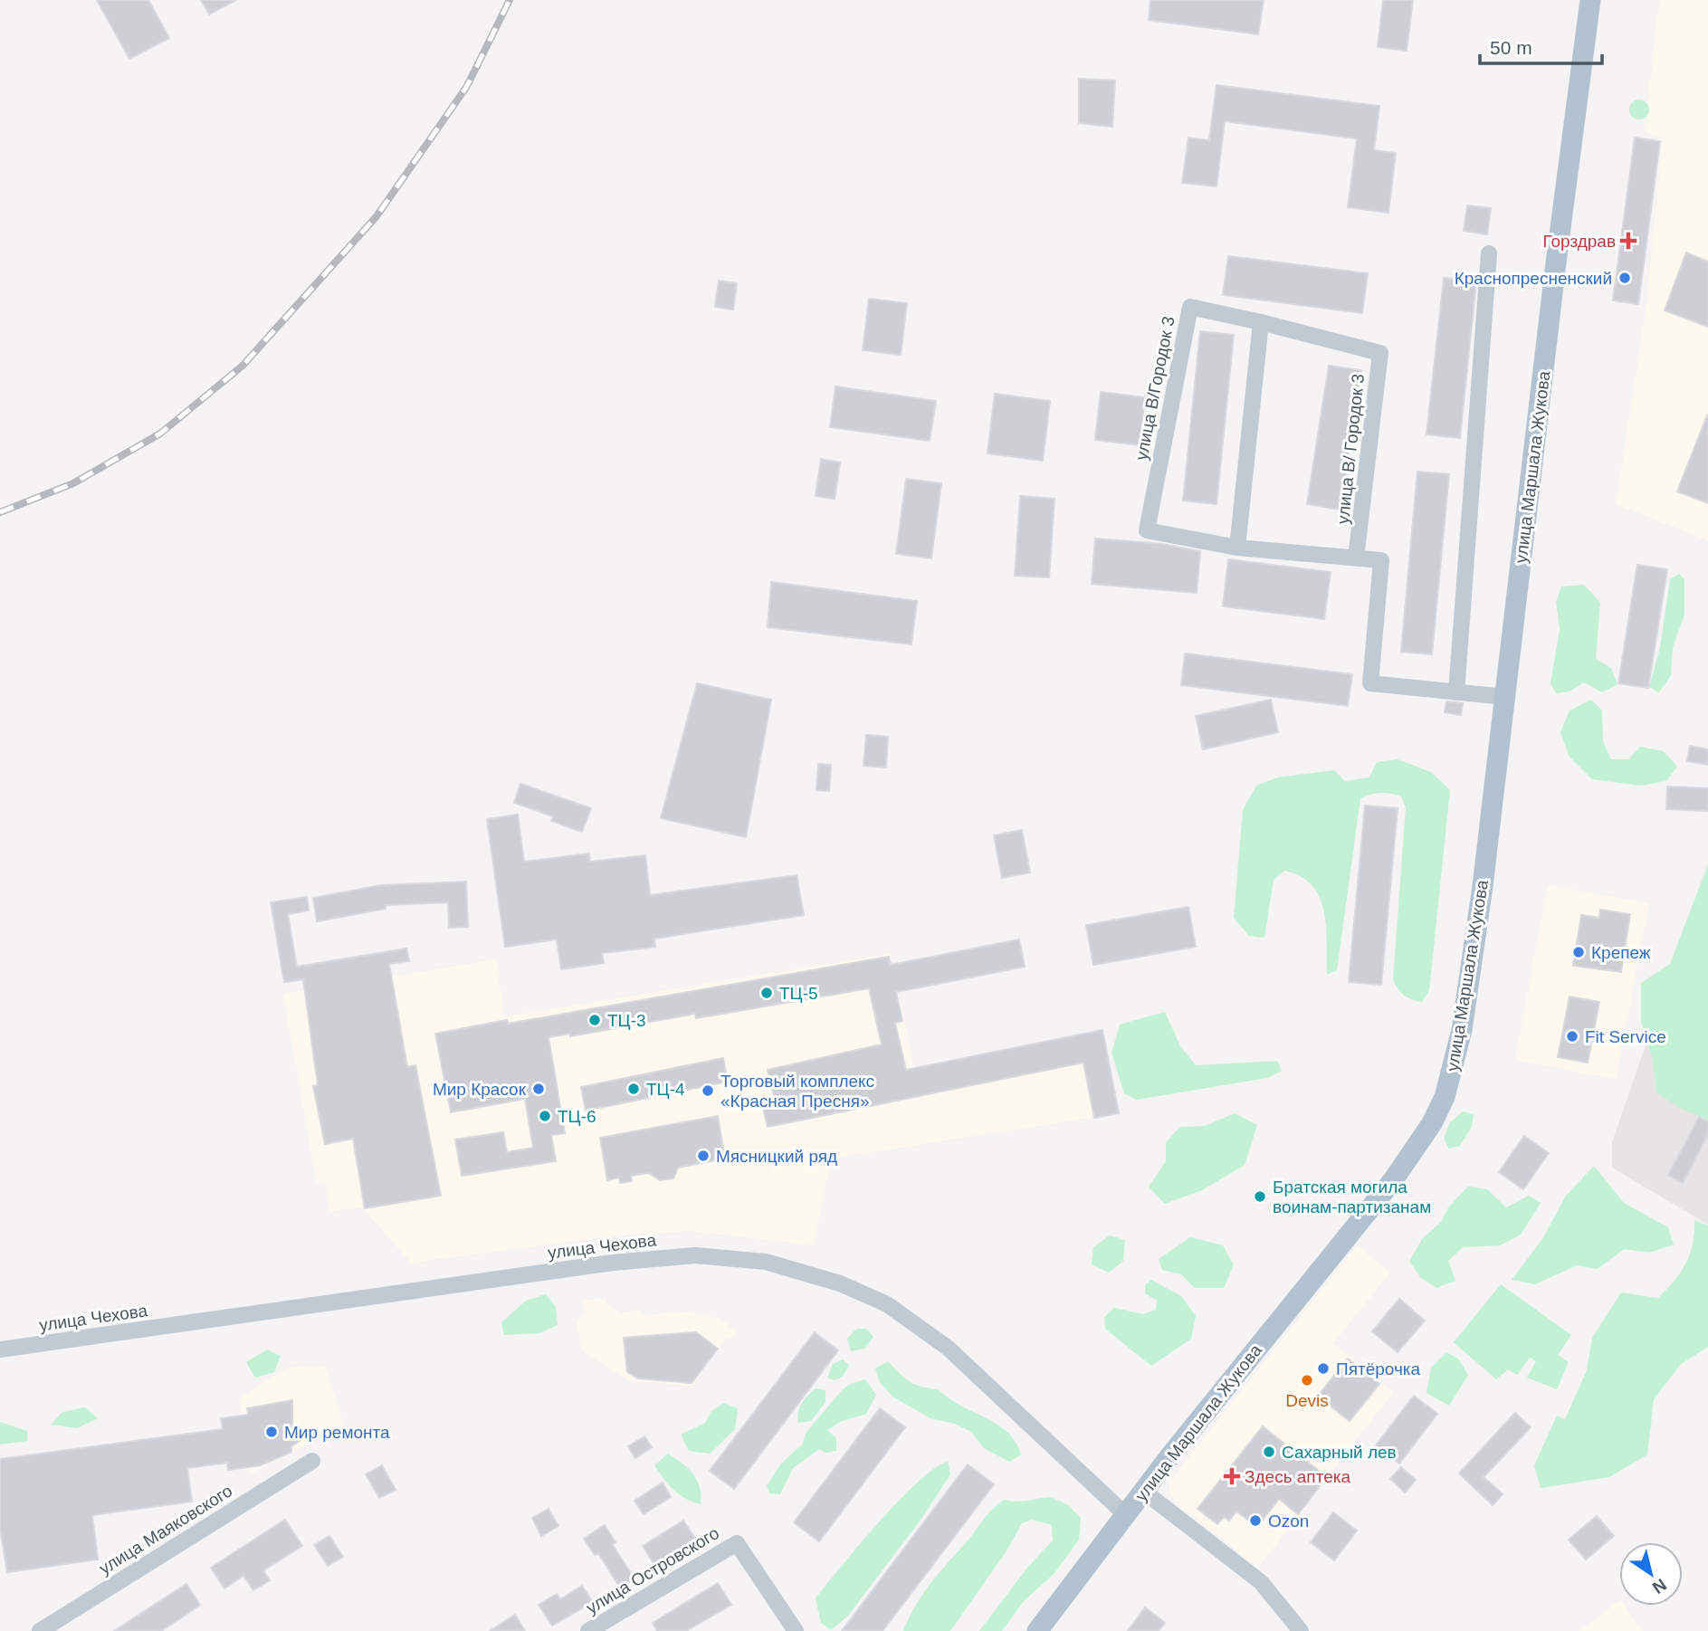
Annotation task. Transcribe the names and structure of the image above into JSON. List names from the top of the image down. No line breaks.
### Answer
{"streets":{"main road":["улица Маршала Жукова"],"street":["улица В/Городок 3","улица В/ Городок 3","улица Чехова","улица Маяковского","улица Островского"]},"crossings":[["улица В/Городок 3","улица В/ Городок 3"],["улица В/Городок 3","улица Маршала Жукова"],["улица Маршала Жукова","улица Чехова"]],"places":{"health":["Горздрав","Здесь аптека"],"other":["Краснопресненский","Крепеж","ТЦ-5","ТЦ-3","Fit Service","Мир Красок","ТЦ-4","Торговый комплекс «Красная Пресня»","ТЦ-6","Мясницкий ряд","Братская могила воинам-партизанам","Пятёрочка","Devis","Мир ремонта","Сахарный лев","Ozon"]},"scale_bar":"50 m","north":"bottom right"}
